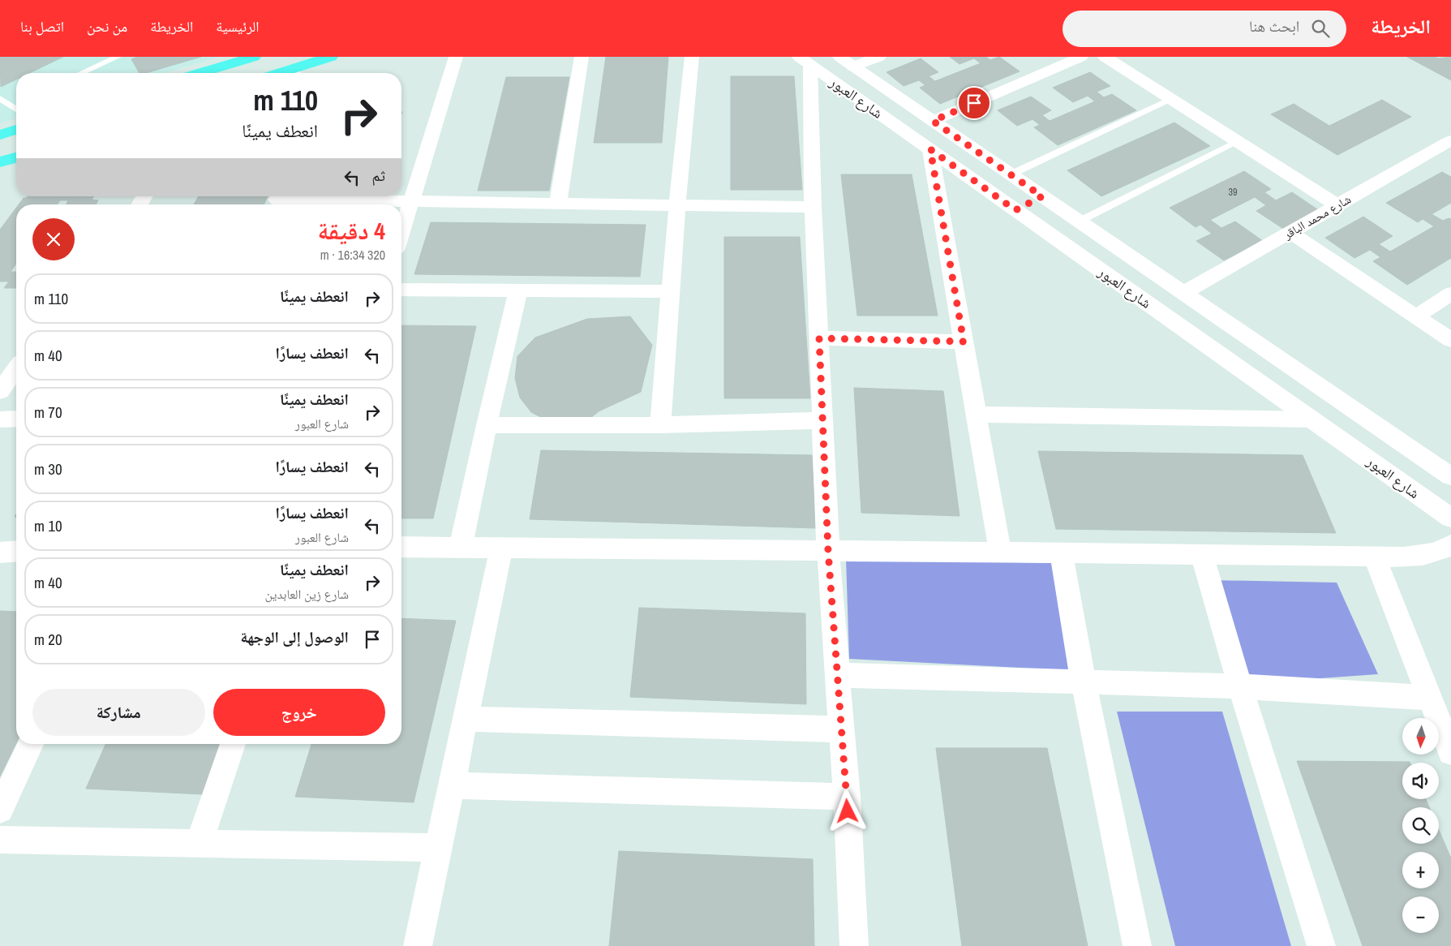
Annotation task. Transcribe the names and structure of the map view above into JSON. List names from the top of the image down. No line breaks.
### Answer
{"streets":{"street":["شارع العبور","شارع محمد الباقر"]},"crossings":[["شارع العبور","شارع محمد الباقر"]],"house_numbers":["39"],"north":"bottom","page":{"header":"الخريطة","search":"ابحث هنا","nav":["الرئيسية","الخريطة","من نحن","اتصل بنا"],"turn":["110 m","انعطف يمينًا"],"then":"ثم","heading":["4 دقيقة","320 m · 16:34"],"list":[{"name":"انعطف يمينًا","value":"110 m"},{"name":"انعطف يسارًا","value":"40 m"},{"name":"انعطف يمينًا","note":"شارع العبور","value":"70 m"},{"name":"انعطف يسارًا","value":"30 m"},{"name":"انعطف يسارًا","note":"شارع العبور","value":"10 m"},{"name":"انعطف يمينًا","note":"شارع زين العابدين","value":"40 m"},{"name":"الوصول إلى الوجهة","value":"20 m"}],"buttons":["خروج","مشاركة"],"map_buttons":["+","−"]}}
